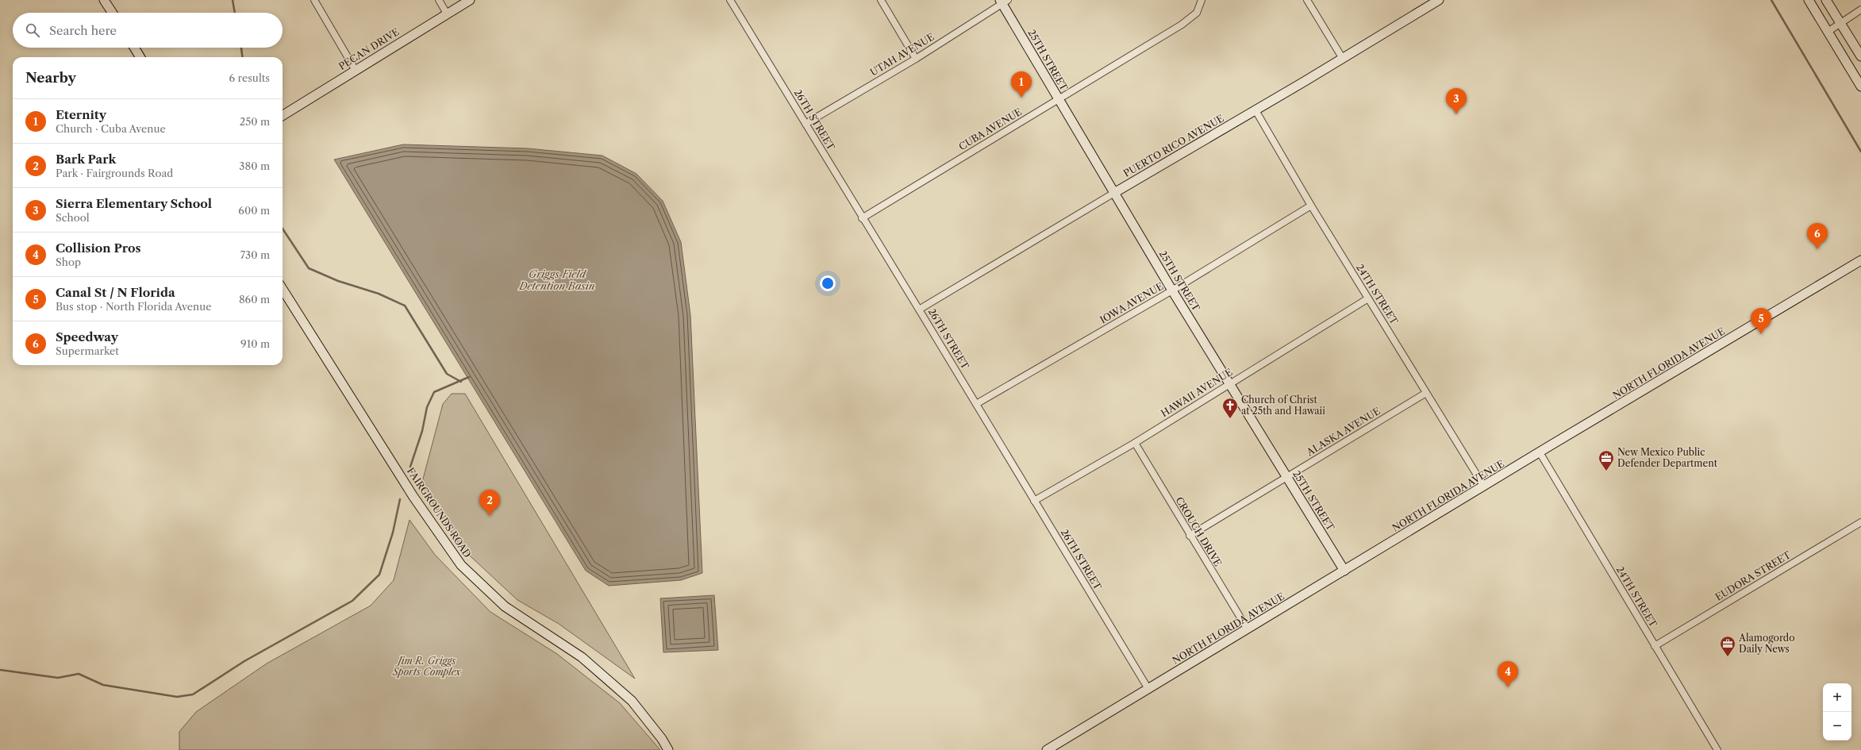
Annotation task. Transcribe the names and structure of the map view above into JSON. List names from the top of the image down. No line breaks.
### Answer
{"streets":{"main road":["PECAN DRIVE","25TH STREET","PUERTO RICO AVENUE","NORTH FLORIDA AVENUE","FAIRGROUNDS ROAD"],"street":["UTAH AVENUE","26TH STREET","CUBA AVENUE","24TH STREET","IOWA AVENUE","HAWAII AVENUE","ALASKA AVENUE","CROUCH DRIVE","EUDORA STREET"]},"crossings":[["UTAH AVENUE","25TH STREET"],["UTAH AVENUE","26TH STREET"],["25TH STREET","CUBA AVENUE"],["25TH STREET","PUERTO RICO AVENUE"],["25TH STREET","IOWA AVENUE"],["25TH STREET","NORTH FLORIDA AVENUE"],["25TH STREET","HAWAII AVENUE"],["25TH STREET","ALASKA AVENUE"],["26TH STREET","CUBA AVENUE"],["26TH STREET","PUERTO RICO AVENUE"],["26TH STREET","IOWA AVENUE"],["26TH STREET","NORTH FLORIDA AVENUE"],["26TH STREET","HAWAII AVENUE"],["PUERTO RICO AVENUE","24TH STREET"],["24TH STREET","IOWA AVENUE"],["24TH STREET","NORTH FLORIDA AVENUE"],["24TH STREET","HAWAII AVENUE"],["24TH STREET","ALASKA AVENUE"],["24TH STREET","EUDORA STREET"],["NORTH FLORIDA AVENUE","CROUCH DRIVE"],["HAWAII AVENUE","CROUCH DRIVE"],["ALASKA AVENUE","CROUCH DRIVE"]],"water":["Griggs Field Detention Basin"],"parks":["Jim R. Griggs Sports Complex"],"places":{"church":["Church of Christ at 25th and Hawaii"],"office":["New Mexico Public Defender Department","Alamogordo Daily News"]},"page":{"search":"Search here","heading":["Nearby","6 results"],"pins":["1","3","6","5","2","4"],"list":[{"mark":"1","name":"Eternity","note":"Church · Cuba Avenue","value":"250 m"},{"mark":"2","name":"Bark Park","note":"Park · Fairgrounds Road","value":"380 m"},{"mark":"3","name":"Sierra Elementary School","note":"School","value":"600 m"},{"mark":"4","name":"Collision Pros","note":"Shop","value":"730 m"},{"mark":"5","name":"Canal St / N Florida","note":"Bus stop · North Florida Avenue","value":"860 m"},{"mark":"6","name":"Speedway","note":"Supermarket","value":"910 m"}],"map_buttons":["+","−"]}}
